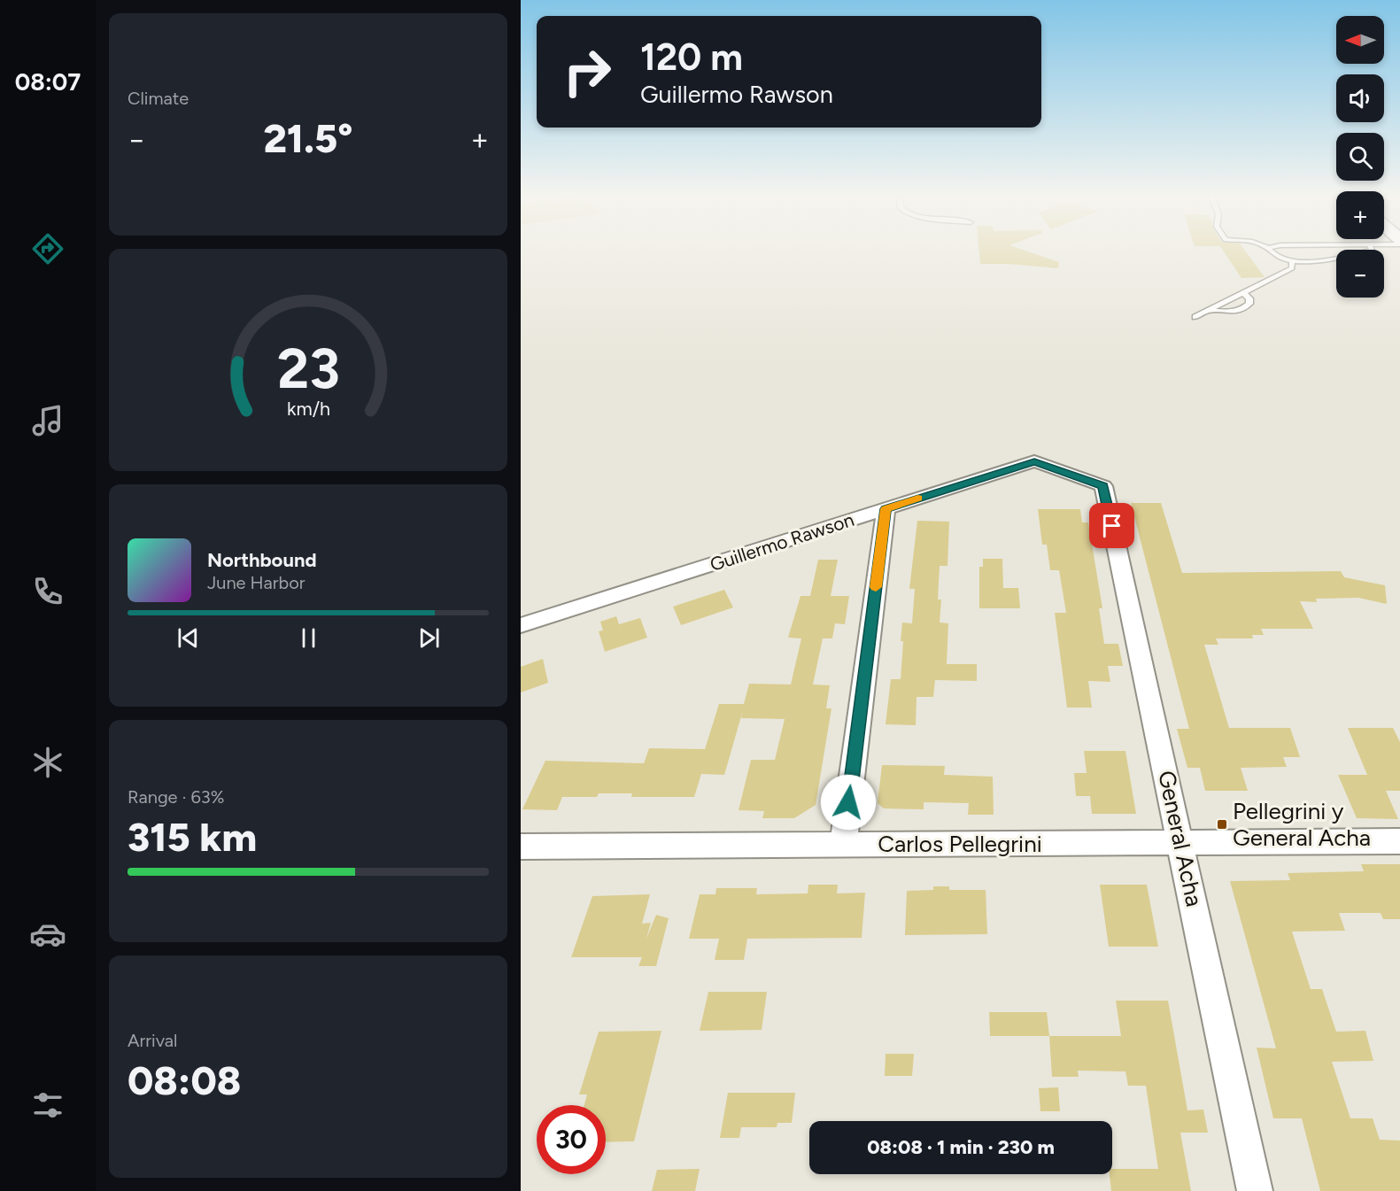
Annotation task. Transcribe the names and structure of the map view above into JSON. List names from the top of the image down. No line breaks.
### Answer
{"streets":{"street":["Guillermo Rawson","General Acha","Carlos Pellegrini"]},"crossings":[["Guillermo Rawson","General Acha"],["General Acha","Carlos Pellegrini"]],"places":{"transit":["Pellegrini y General Acha"]},"north":"left","page":{"tabs":"08:07","tile":["Climate",["Range · 63%","315 km"],["Arrival","08:08"]],"map_buttons":["+","−"],"turn":["120 m","Guillermo Rawson"],"heat":["−","21.5°","+"],"song":["Northbound","June Harbor"],"limit":"30","trip":"08:08 · 1 min · 230 m","gauge":["23","km/h"]}}
